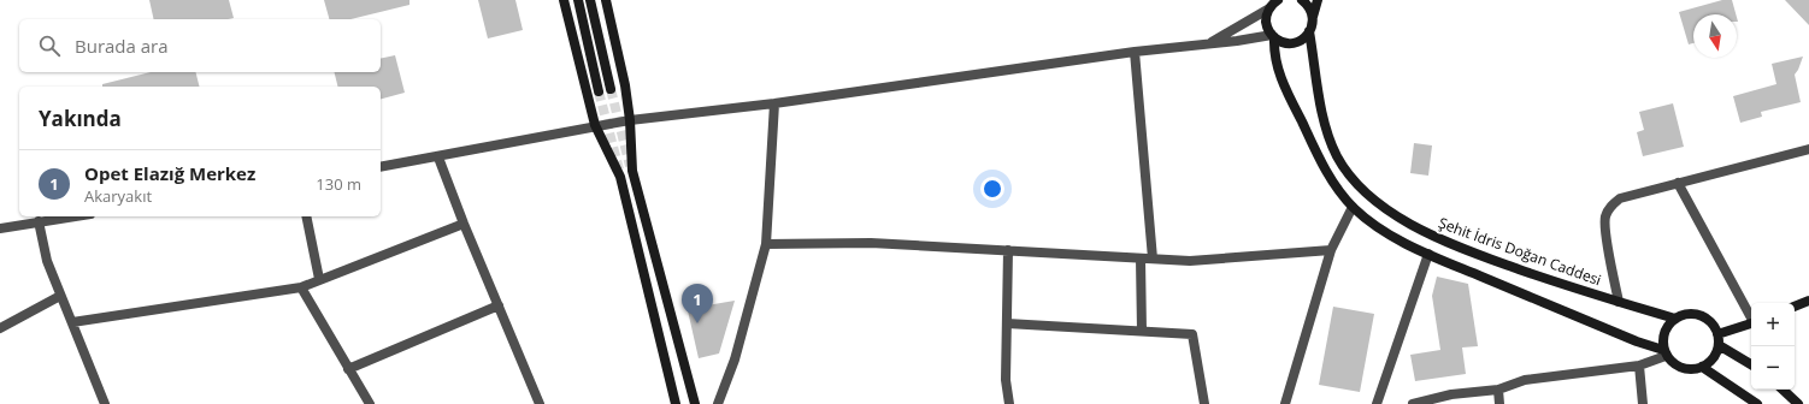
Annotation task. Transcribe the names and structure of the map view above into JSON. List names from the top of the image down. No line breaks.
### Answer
{"streets":{"main road":["Şehit İdris Doğan Caddesi"]},"north":"bottom","page":{"search":"Burada ara","heading":"Yakında","list":[{"mark":"1","name":"Opet Elazığ Merkez","note":"Akaryakıt","value":"130 m"}],"pins":"1","map_buttons":["+","−"]}}
